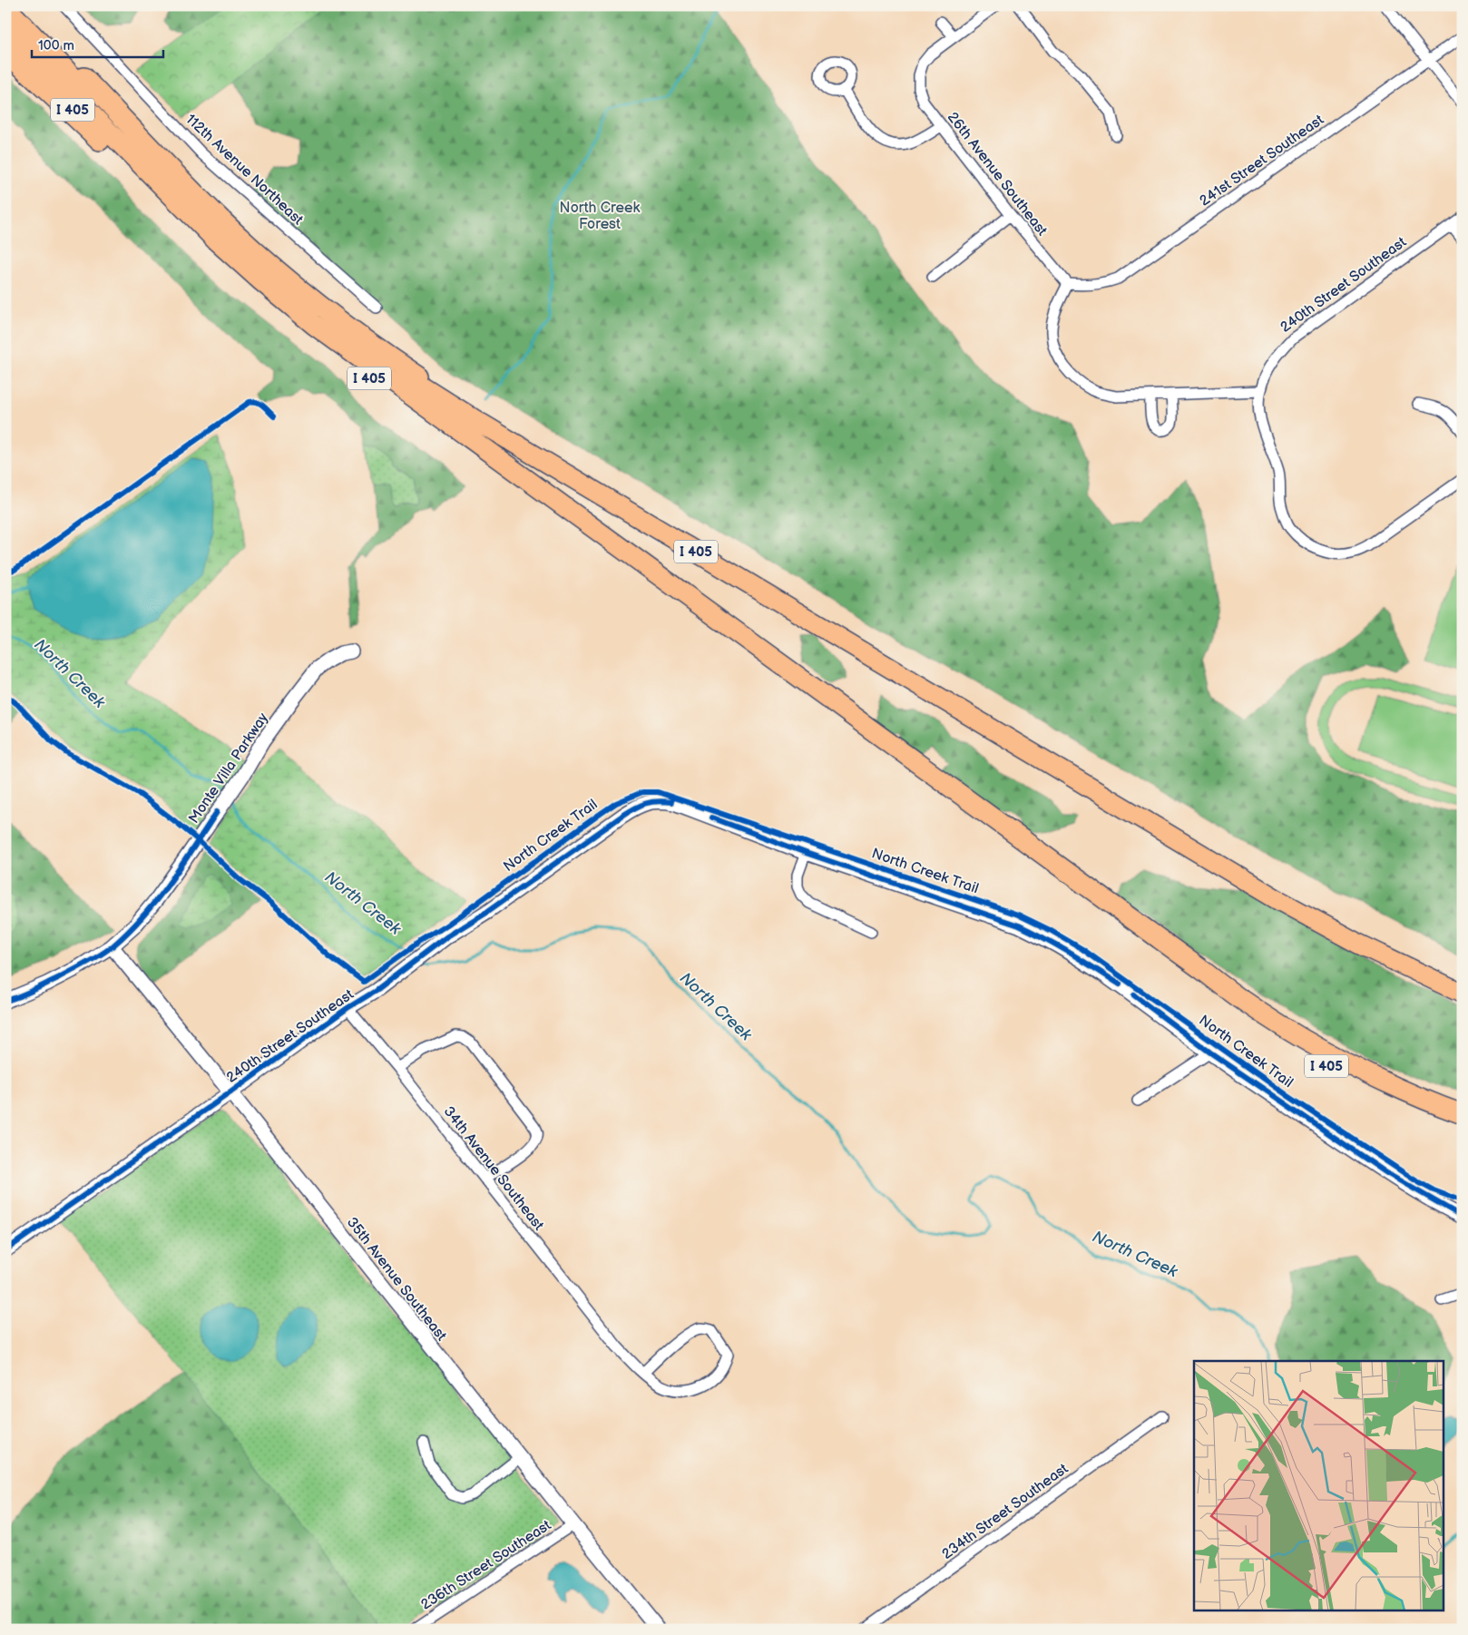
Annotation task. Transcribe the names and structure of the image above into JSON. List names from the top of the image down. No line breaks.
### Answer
{"streets":{"highway":["I 405"],"street":["241st Street Southeast","112th Avenue Northeast","26th Avenue Southeast","240th Street Southeast","Monte Villa Parkway","34th Avenue Southeast","35th Avenue Southeast","234th Street Southeast","236th Street Southeast"],"cycle path":["North Creek Trail"]},"crossings":[["241st Street Southeast","26th Avenue Southeast"],["240th Street Southeast","34th Avenue Southeast"],["240th Street Southeast","35th Avenue Southeast"],["Monte Villa Parkway","35th Avenue Southeast"],["35th Avenue Southeast","236th Street Southeast"]],"water":["North Creek"],"parks":["North Creek Forest"],"scale_bar":"100 m"}
